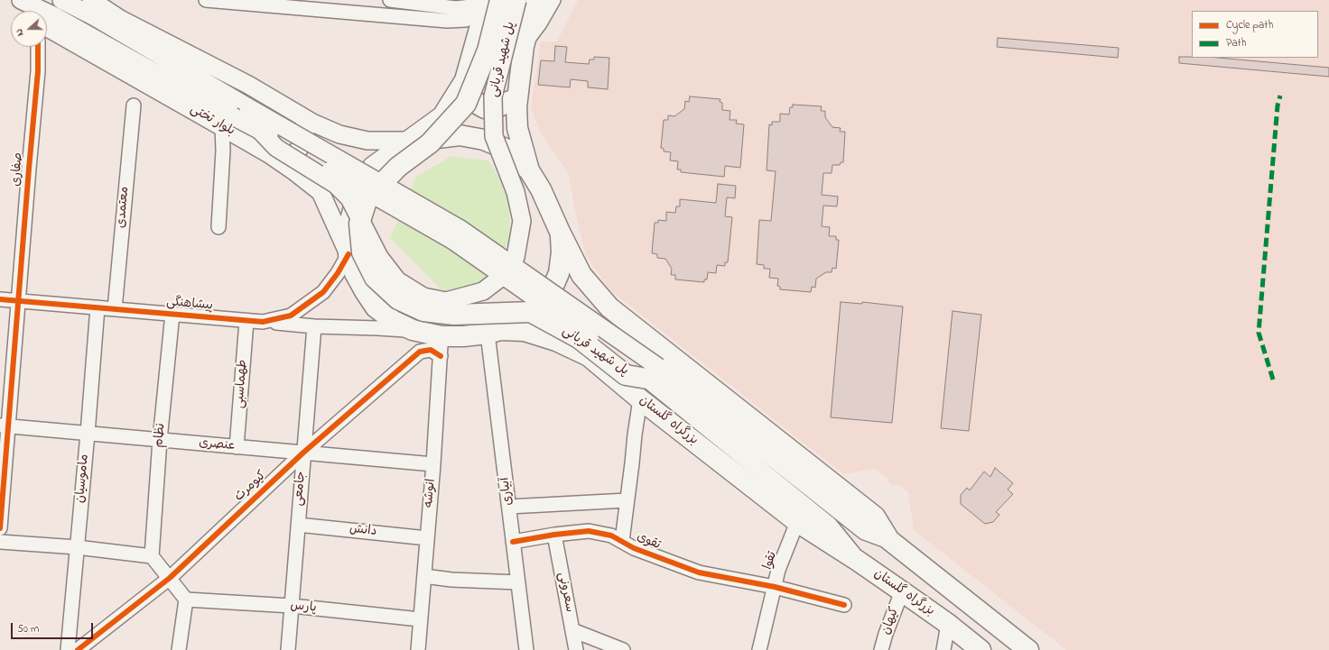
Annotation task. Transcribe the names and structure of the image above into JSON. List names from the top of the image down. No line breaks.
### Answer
{"streets":{"highway":["پل شهید قربانی","بزرگراه گلستان"],"main road":["بلوار تختی"],"street":["صفاری","معتمدی","پیشاهنگی","طهماسبی","نظام","عنصری","ماموسیان","کیومرث","جامعی","آبیاری","انوشه","دانش","تقوی","تقوا","سعرونی","پارس","کیهان"]},"crossings":[["پل شهید قربانی","بلوار تختی"],["پل شهید قربانی","بزرگراه گلستان"],["بلوار تختی","پیشاهنگی"],["بلوار تختی","بزرگراه گلستان"],["صفاری","پیشاهنگی"],["صفاری","عنصری"],["معتمدی","پیشاهنگی"],["پیشاهنگی","طهماسبی"],["پیشاهنگی","بزرگراه گلستان"],["پیشاهنگی","نظام"],["پیشاهنگی","ماموسیان"],["طهماسبی","عنصری"],["بزرگراه گلستان","آبیاری"],["بزرگراه گلستان","انوشه"],["بزرگراه گلستان","تقوا"],["بزرگراه گلستان","کیهان"],["نظام","عنصری"],["عنصری","ماموسیان"],["عنصری","کیومرث"],["عنصری","جامعی"],["عنصری","انوشه"],["کیومرث","جامعی"],["کیومرث","انوشه"],["جامعی","دانش"],["جامعی","پارس"],["آبیاری","تقوی"],["انوشه","دانش"],["انوشه","پارس"],["تقوی","تقوا"],["تقوی","سعرونی"]],"legend":["Cycle path","Path"],"scale_bar":"50 m","north":"left"}
